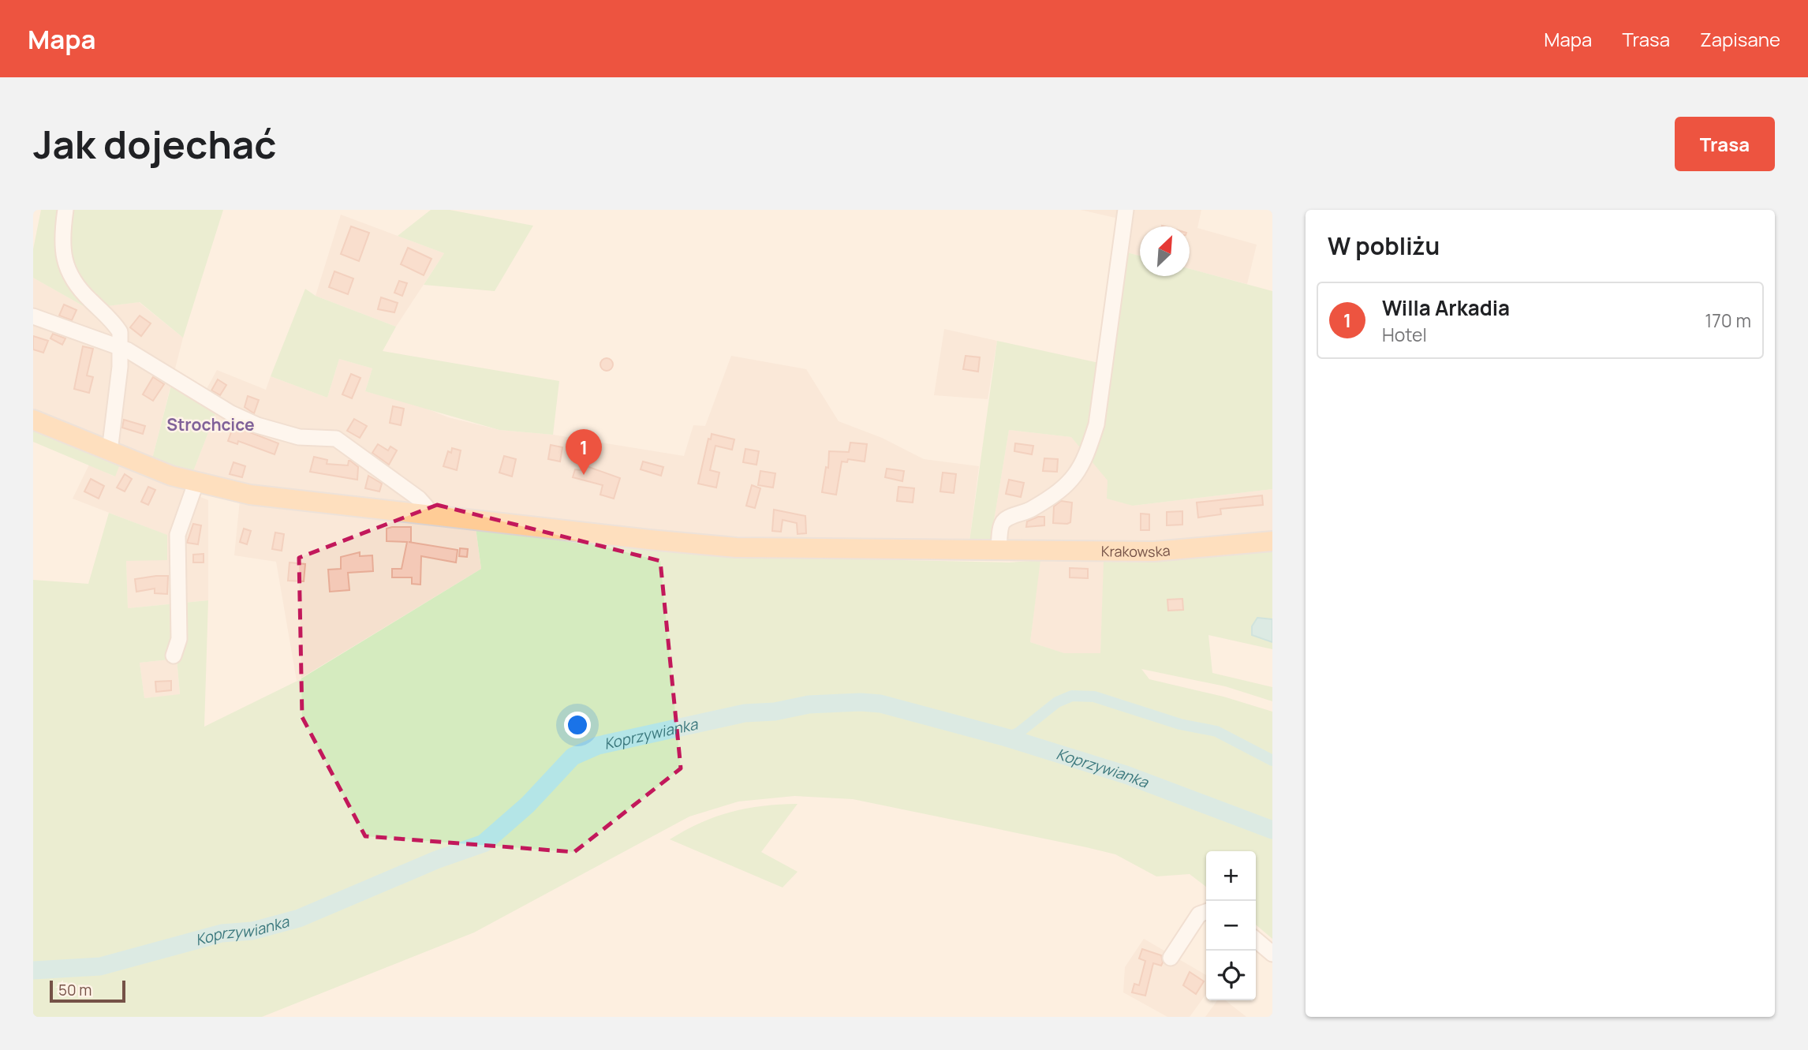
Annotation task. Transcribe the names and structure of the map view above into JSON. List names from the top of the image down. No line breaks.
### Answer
{"streets":{"main road":["Krakowska"]},"districts":["Strochcice"],"water":["Koprzywianka"],"scale_bar":"50 m","north":"top right","page":{"header":"Mapa","nav":["Mapa","Trasa","Zapisane"],"buttons":"Trasa","title":"Jak dojechać","heading":"W pobliżu","list":[{"mark":"1","name":"Willa Arkadia","note":"Hotel","value":"170 m"}],"pins":"1","map_buttons":["+","−"],"scale":"50 m"}}
